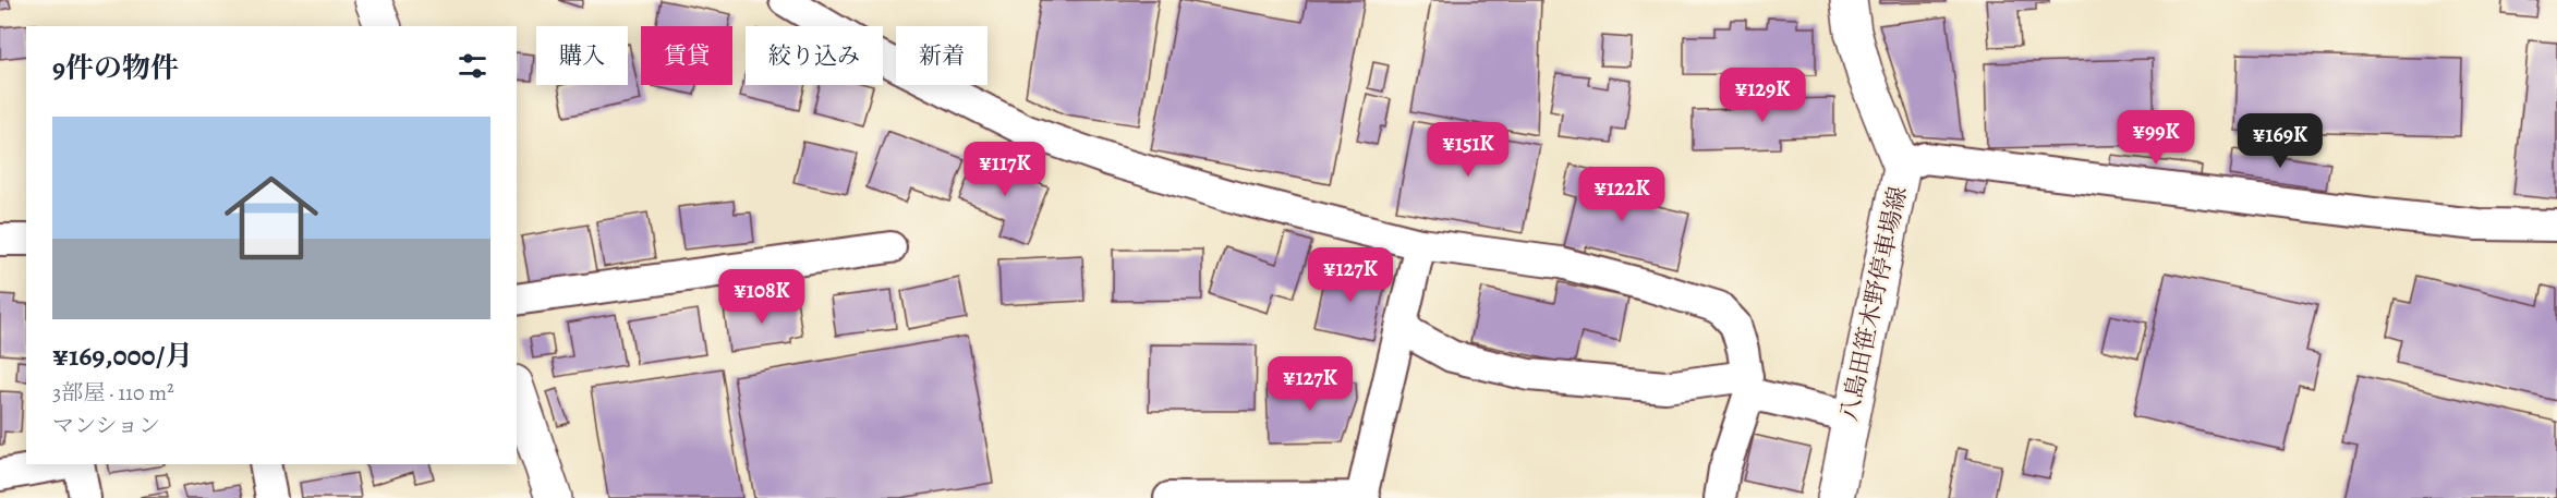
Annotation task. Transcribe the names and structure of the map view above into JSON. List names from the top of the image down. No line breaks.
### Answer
{"streets":{"main road":["八島田笹木野停車場線"]},"page":{"chip":["購入","賃貸","絞り込み","新着"],"heading":"9件の物件","price":["¥129K","¥99K","¥169K","¥151K","¥117K","¥122K","¥127K","¥108K","¥127K"],"list":[{"name":"¥169,000/月","note":"3部屋 · 110 m² · マンション"}]}}
